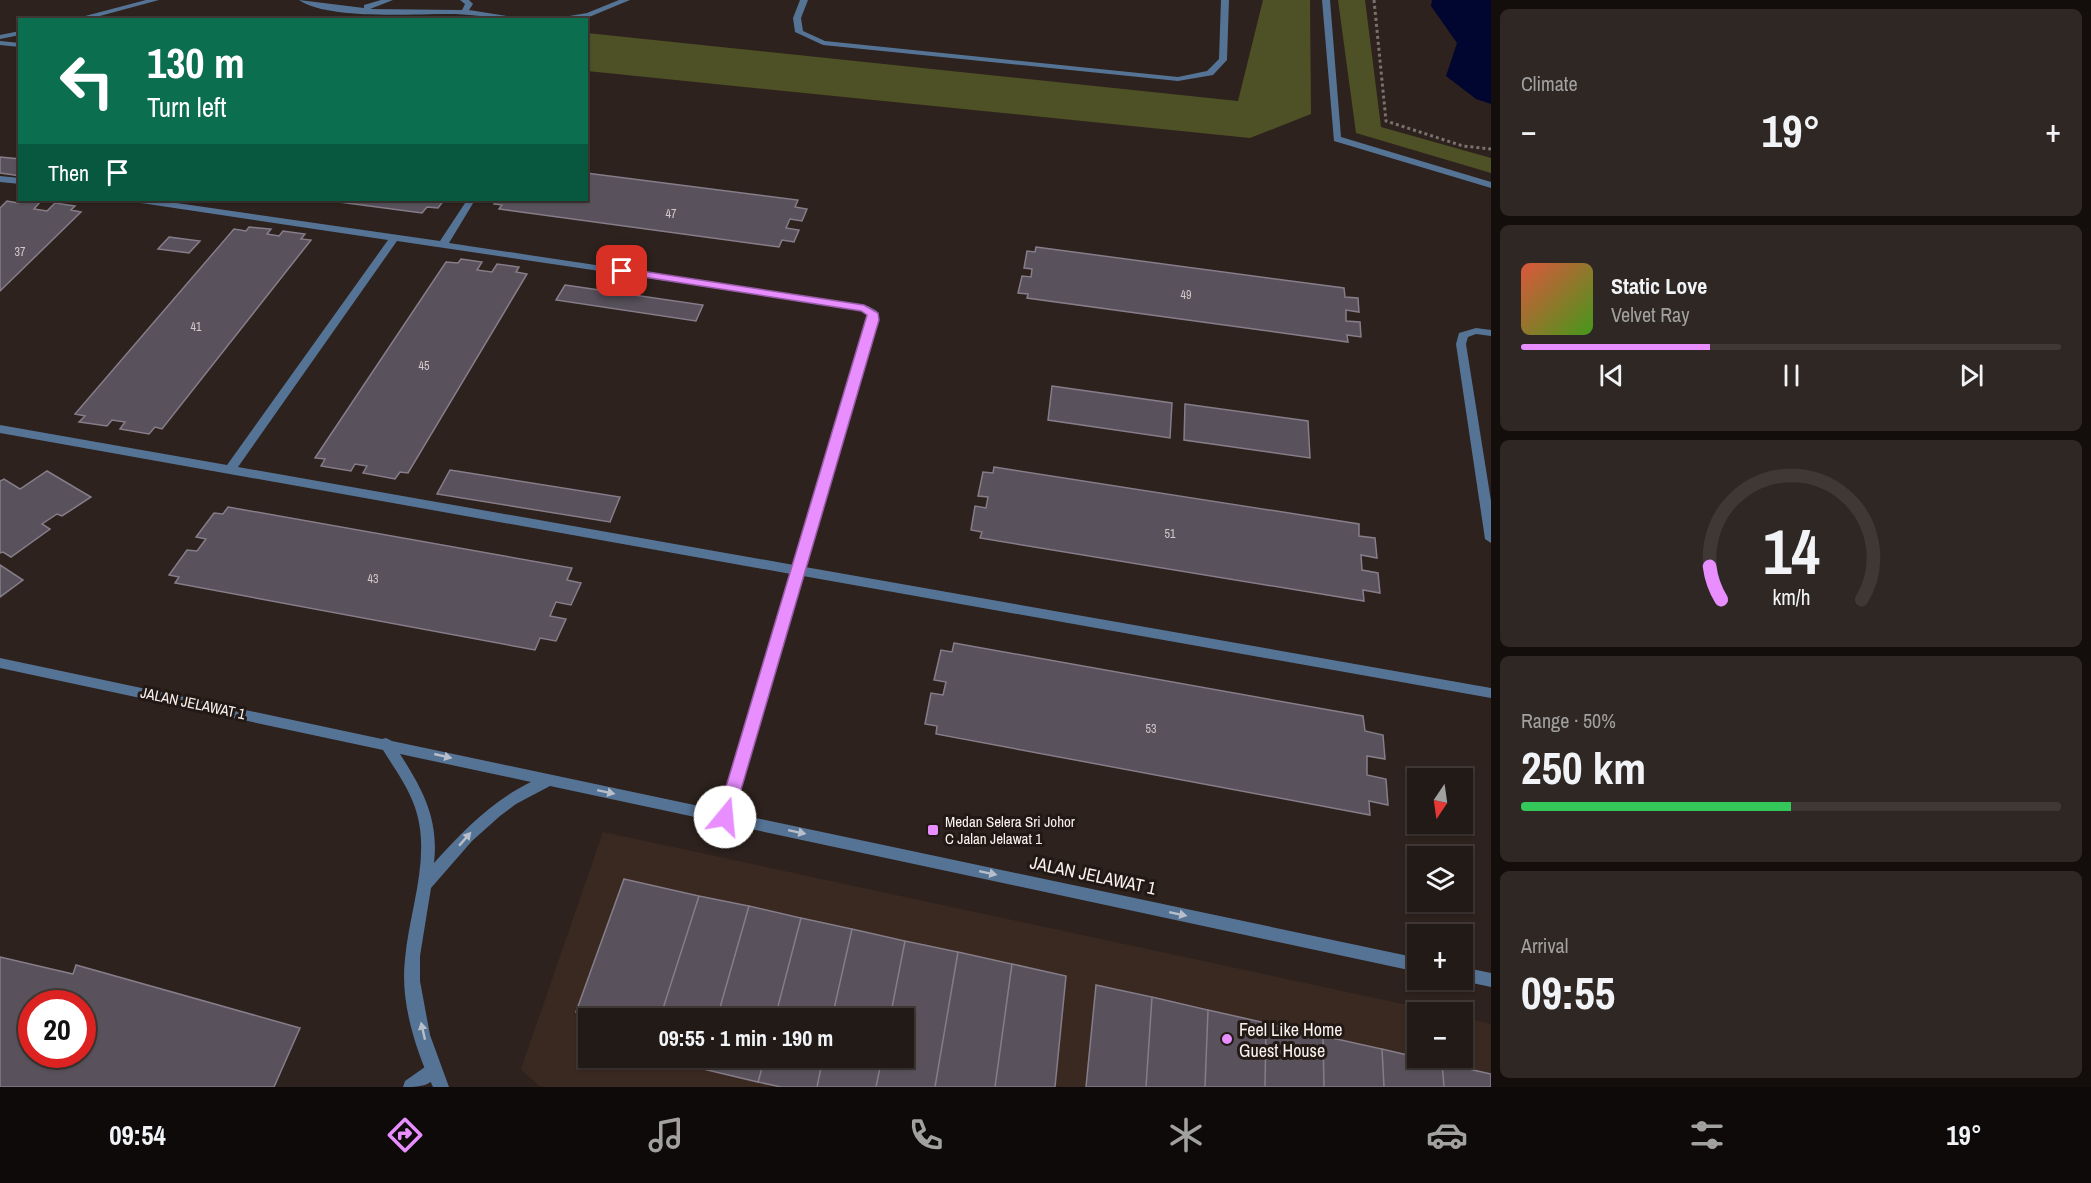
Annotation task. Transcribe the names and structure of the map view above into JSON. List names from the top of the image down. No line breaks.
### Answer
{"streets":{"street":["JALAN JELAWAT 1"]},"one_way":["JALAN JELAWAT 1"],"places":{"transit":["Medan Selera Sri Johor C Jalan Jelawat 1"],"other":["Feel Like Home Guest House"]},"house_numbers":["47","37","49","41","45","51","43","53"],"north":"bottom","page":{"tile":["Climate",["Range · 50%","250 km"],["Arrival","09:55"]],"turn":["130 m","Turn left"],"heat":["−","19°","+"],"then":"Then","song":["Static Love","Velvet Ray"],"map_buttons":["+","−"],"limit":"20","trip":"09:55 · 1 min · 190 m","tabs":["09:54","19°"],"gauge":["14","km/h"]}}
